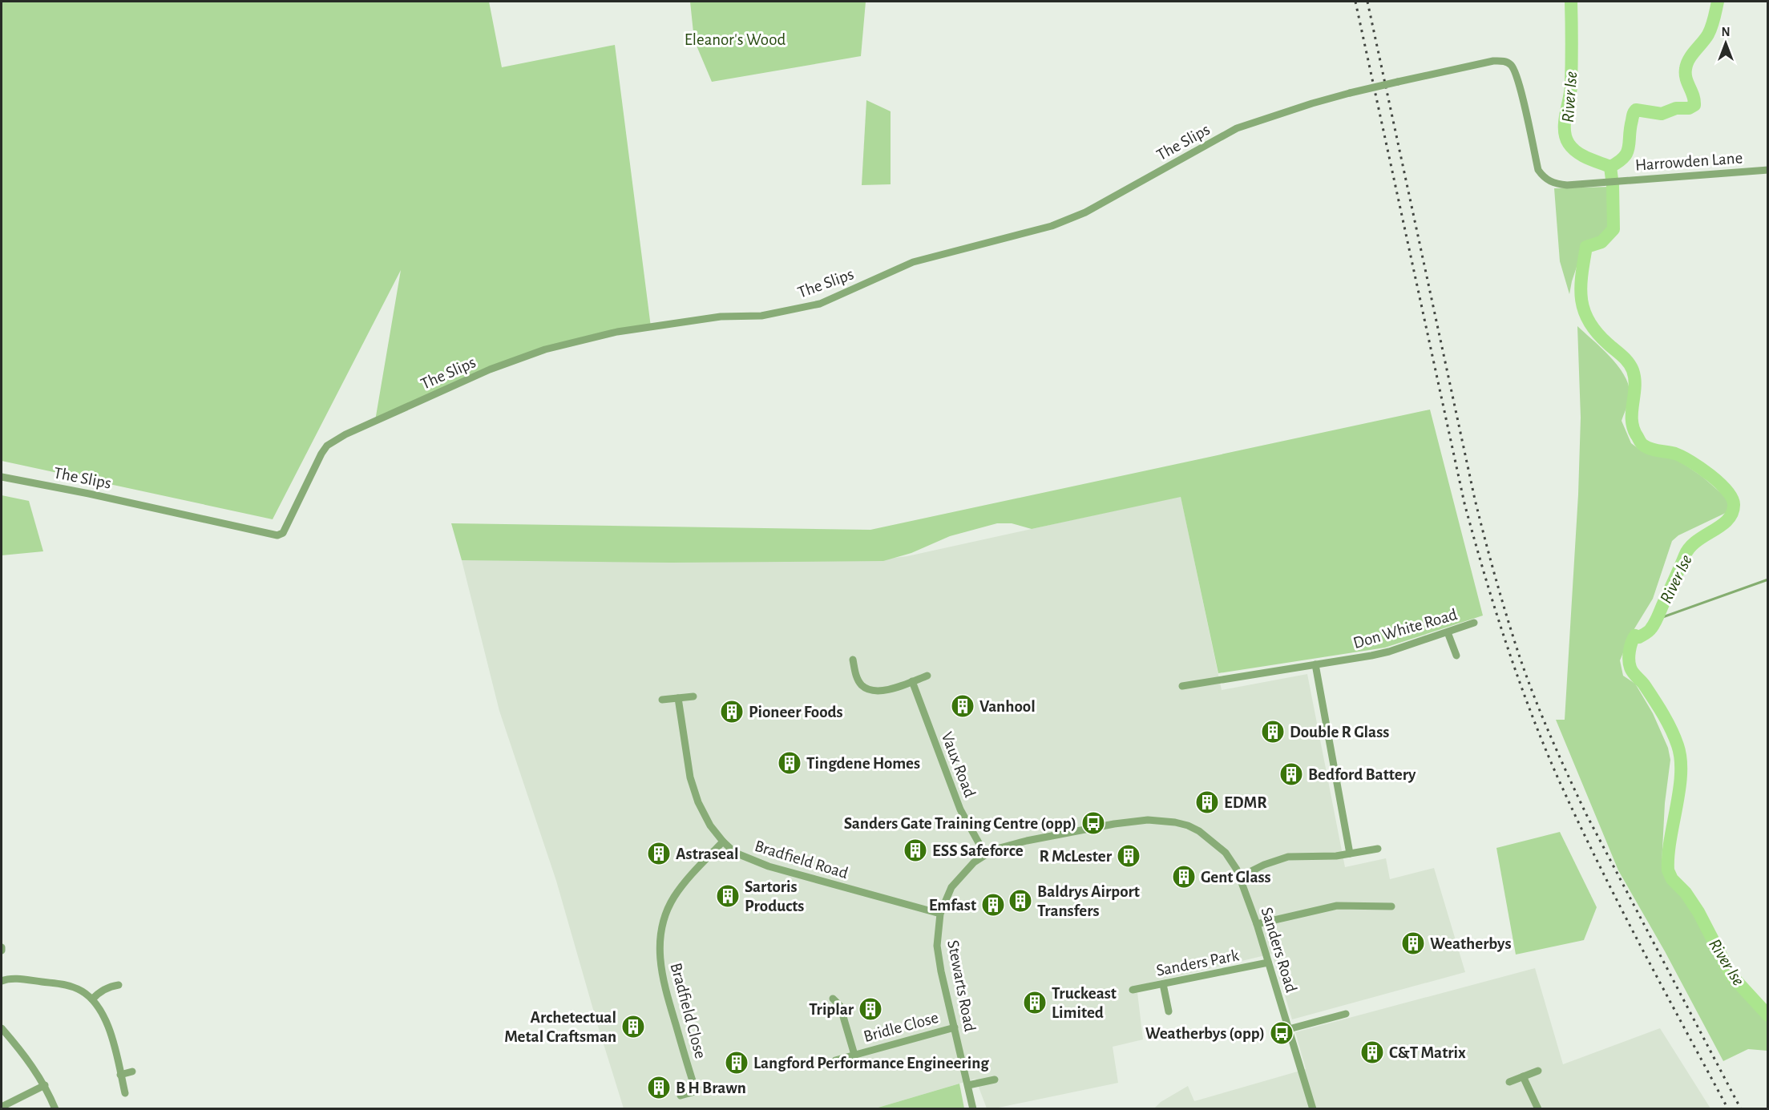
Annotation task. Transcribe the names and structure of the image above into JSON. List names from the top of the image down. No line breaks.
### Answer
{"streets":{"street":["The Slips","Harrowden Lane","Don White Road","Vaux Road","Bradfield Road","Sanders Road","Sanders Park","Stewarts Road","Bradfield Close","Bridle Close"]},"crossings":[["The Slips","Harrowden Lane"],["Vaux Road","Sanders Road"],["Vaux Road","Stewarts Road"],["Bradfield Road","Stewarts Road"],["Bradfield Road","Bradfield Close"],["Sanders Road","Sanders Park"],["Sanders Road","Stewarts Road"],["Stewarts Road","Bridle Close"]],"water":["River Ise"],"parks":["Eleanor's Wood"],"places":{"building":["Vanhool","Pioneer Foods","Double R Glass","Tingdene Homes","Bedford Battery","EDMR","ESS Safeforce","Astraseal","R McLester","Gent Glass","Sartoris Products","Baldrys Airport Transfers","Emfast","Weatherbys","Truckeast Limited","Triplar","Archetectual Metal Craftsman","C&T Matrix","Langford Performance Engineering","B H Brawn"],"bus stop":["Sanders Gate Training Centre (opp)","Weatherbys (opp)"]},"north":"top"}
